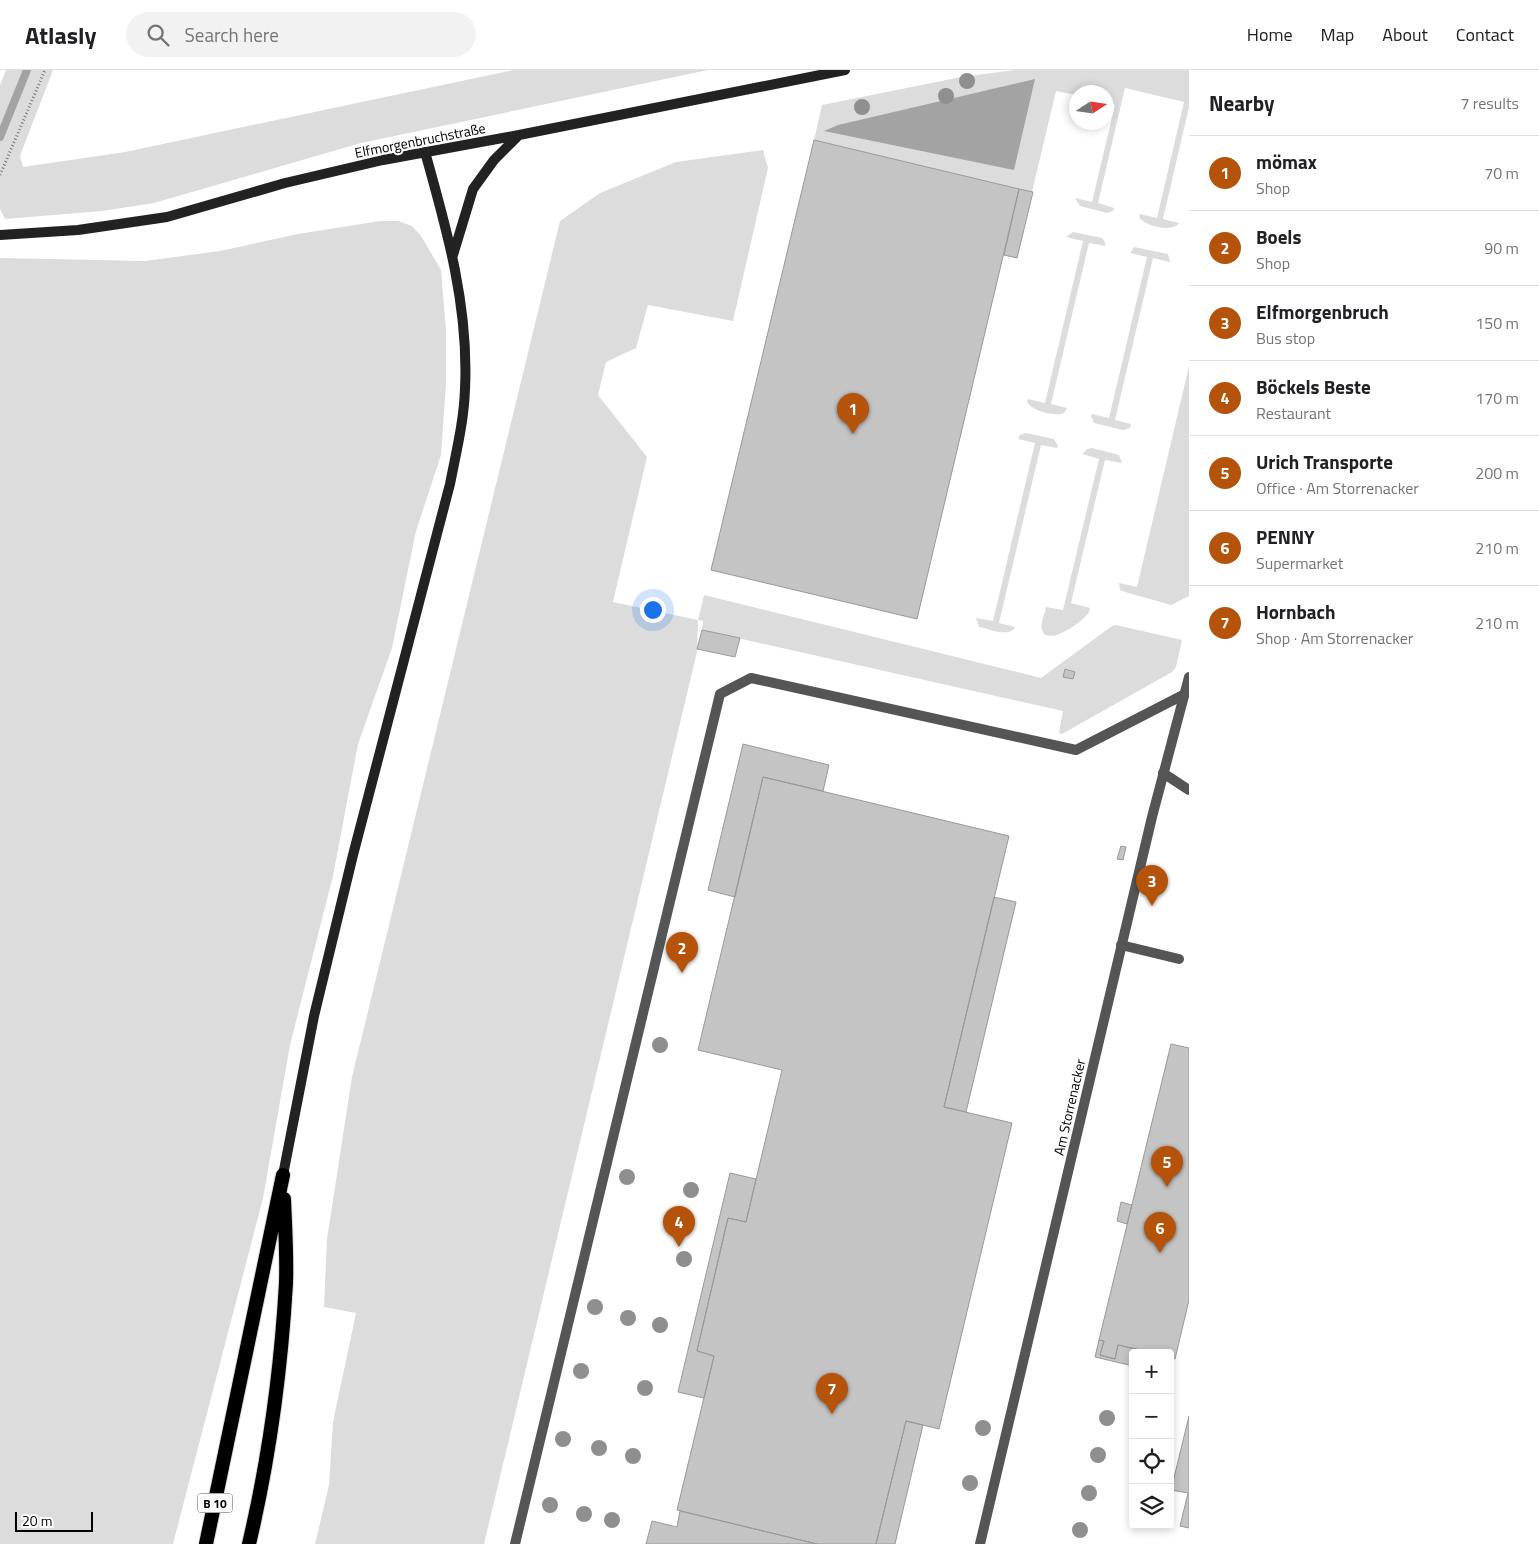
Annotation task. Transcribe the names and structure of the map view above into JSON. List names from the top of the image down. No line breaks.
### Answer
{"streets":{"highway":["B 10"],"main road":["Elfmorgenbruchstraße"],"street":["Am Storrenacker"]},"scale_bar":"20 m","north":"right","page":{"header":"Atlasly","search":"Search here","nav":["Home","Map","About","Contact"],"heading":["Nearby","7 results"],"list":[{"mark":"1","name":"mömax","note":"Shop","value":"70 m"},{"mark":"2","name":"Boels","note":"Shop","value":"90 m"},{"mark":"3","name":"Elfmorgenbruch","note":"Bus stop","value":"150 m"},{"mark":"4","name":"Böckels Beste","note":"Restaurant","value":"170 m"},{"mark":"5","name":"Urich Transporte","note":"Office · Am Storrenacker","value":"200 m"},{"mark":"6","name":"PENNY","note":"Supermarket","value":"210 m"},{"mark":"7","name":"Hornbach","note":"Shop · Am Storrenacker","value":"210 m"}],"pins":["1","3","2","5","4","6","7"],"map_buttons":["+","−"],"scale":"20 m"}}
